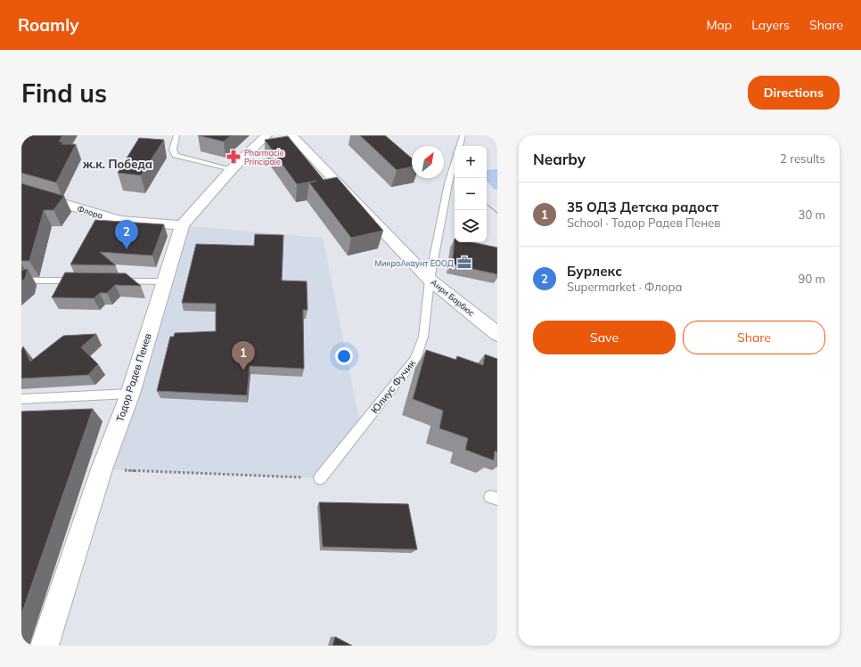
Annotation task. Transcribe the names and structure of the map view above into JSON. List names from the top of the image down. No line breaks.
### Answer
{"streets":{"street":["Флора","Анри Барбюс","Тодор Радев Пенев"],"lane":["Юлиус Фучик"]},"crossings":[["Флора","Тодор Радев Пенев"],["Анри Барбюс","Юлиус Фучик"]],"districts":["ж.к. Победа"],"places":{"pharmacy":["Pharmacie Principale"],"office":["МикроАкаунт ЕООД"]},"north":"top right","page":{"header":"Roamly","nav":["Map","Layers","Share"],"buttons":["Directions",["Save","Share"]],"title":"Find us","heading":["Nearby","2 results"],"map_buttons":["+","−"],"list":[{"mark":"1","name":"35 ОДЗ Детска радост","note":"School · Тодор Радев Пенев","value":"30 m"},{"mark":"2","name":"Бурлекс","note":"Supermarket · Флора","value":"90 m"}],"pins":["2","1"]}}
